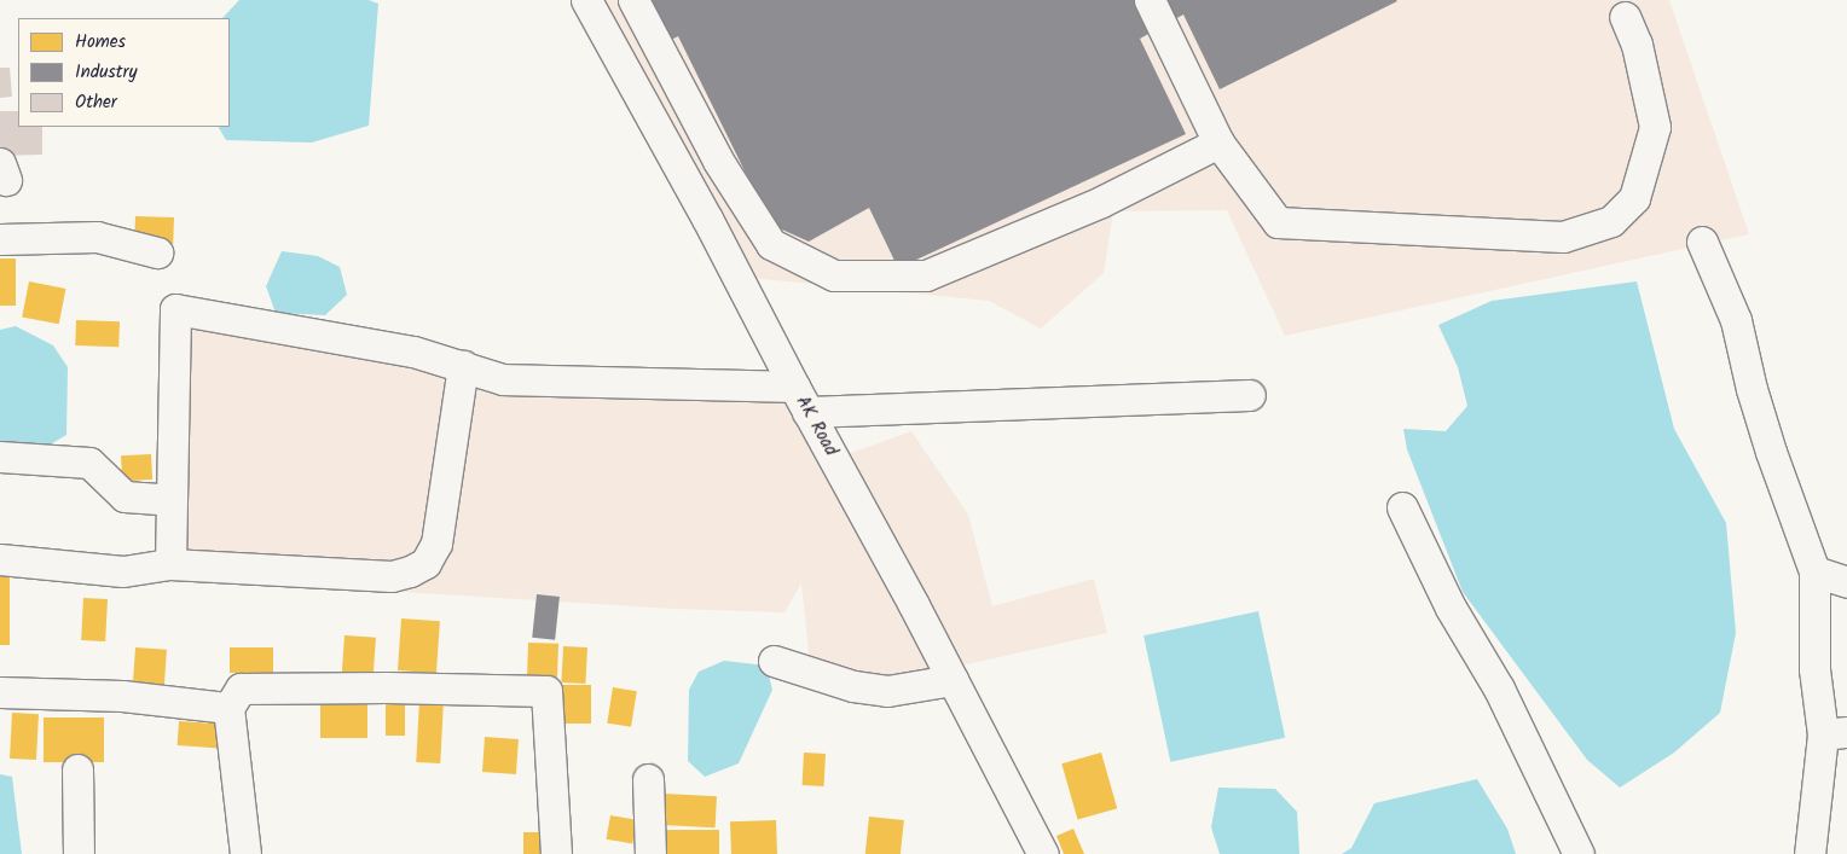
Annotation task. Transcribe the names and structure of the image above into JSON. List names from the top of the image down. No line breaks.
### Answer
{"streets":{"street":["AK Road"]},"legend":["Homes","Industry","Other"]}
